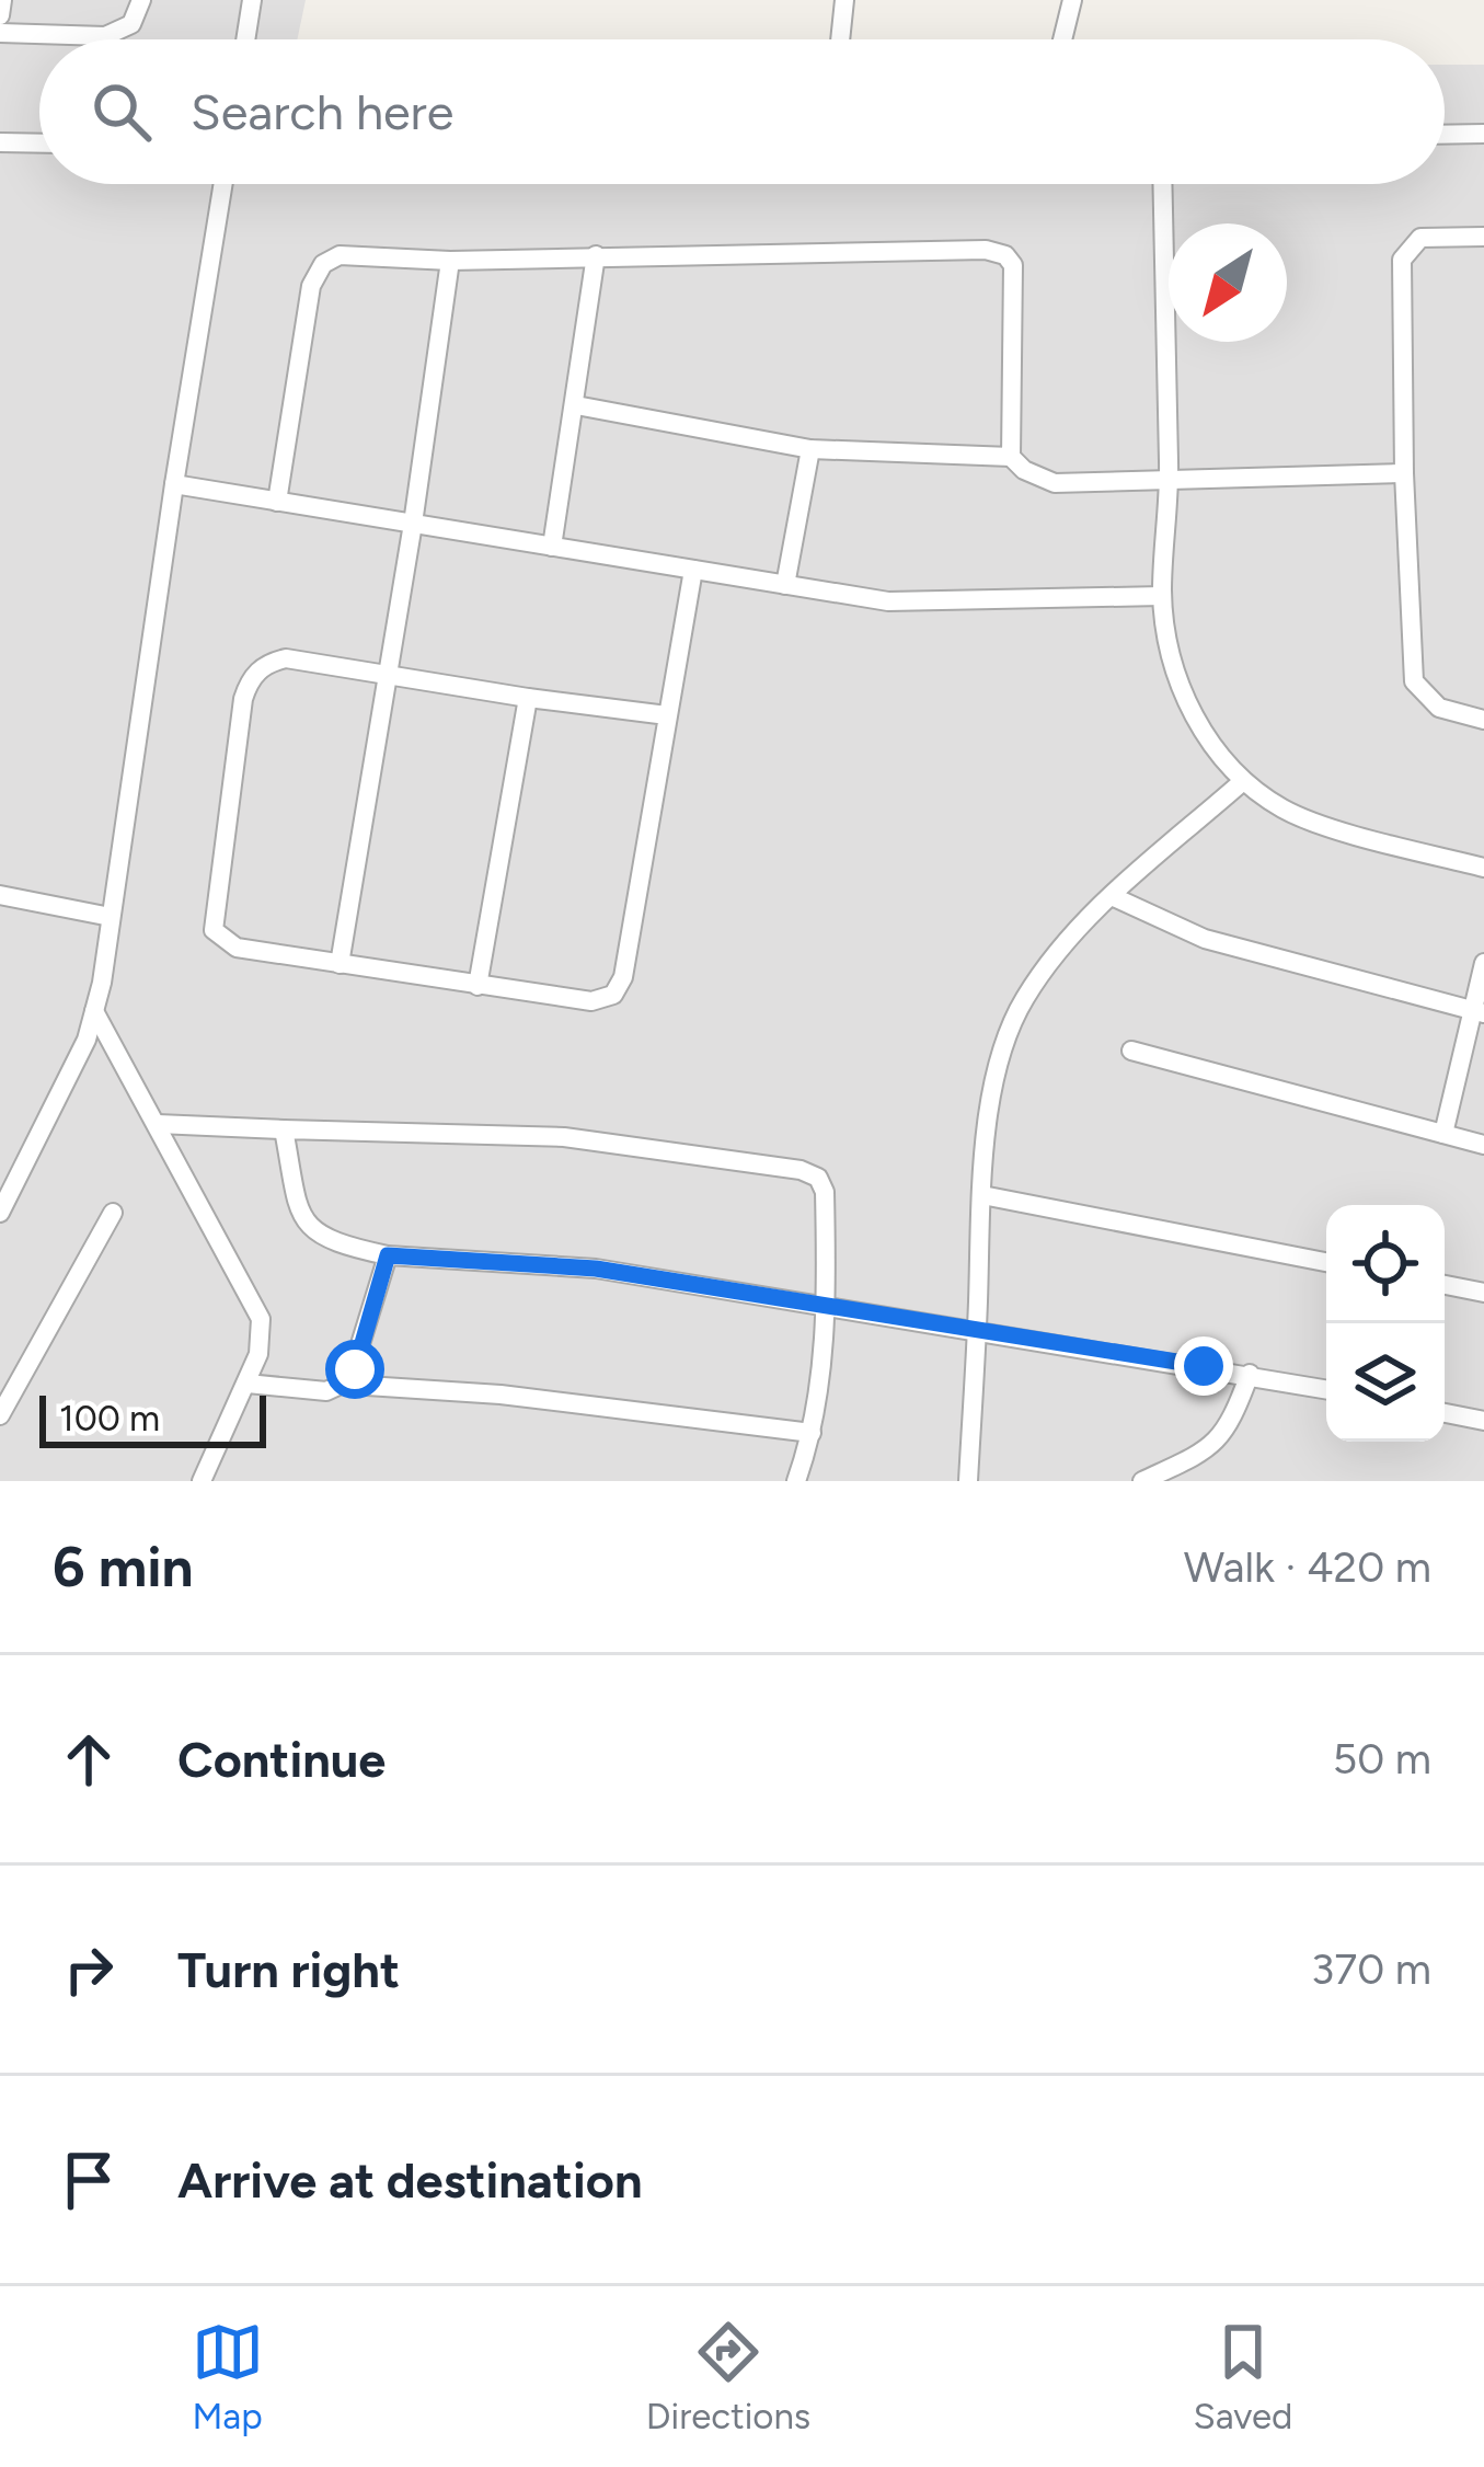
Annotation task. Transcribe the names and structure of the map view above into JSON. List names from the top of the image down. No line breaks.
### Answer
{"scale_bar":"100 m","north":"bottom left","page":{"search":"Search here","scale":"100 m","heading":["6 min","Walk · 420 m"],"list":[["Continue","50 m"],["Turn right","370 m"],"Arrive at destination"],"nav":["Map","Directions","Saved"]}}
